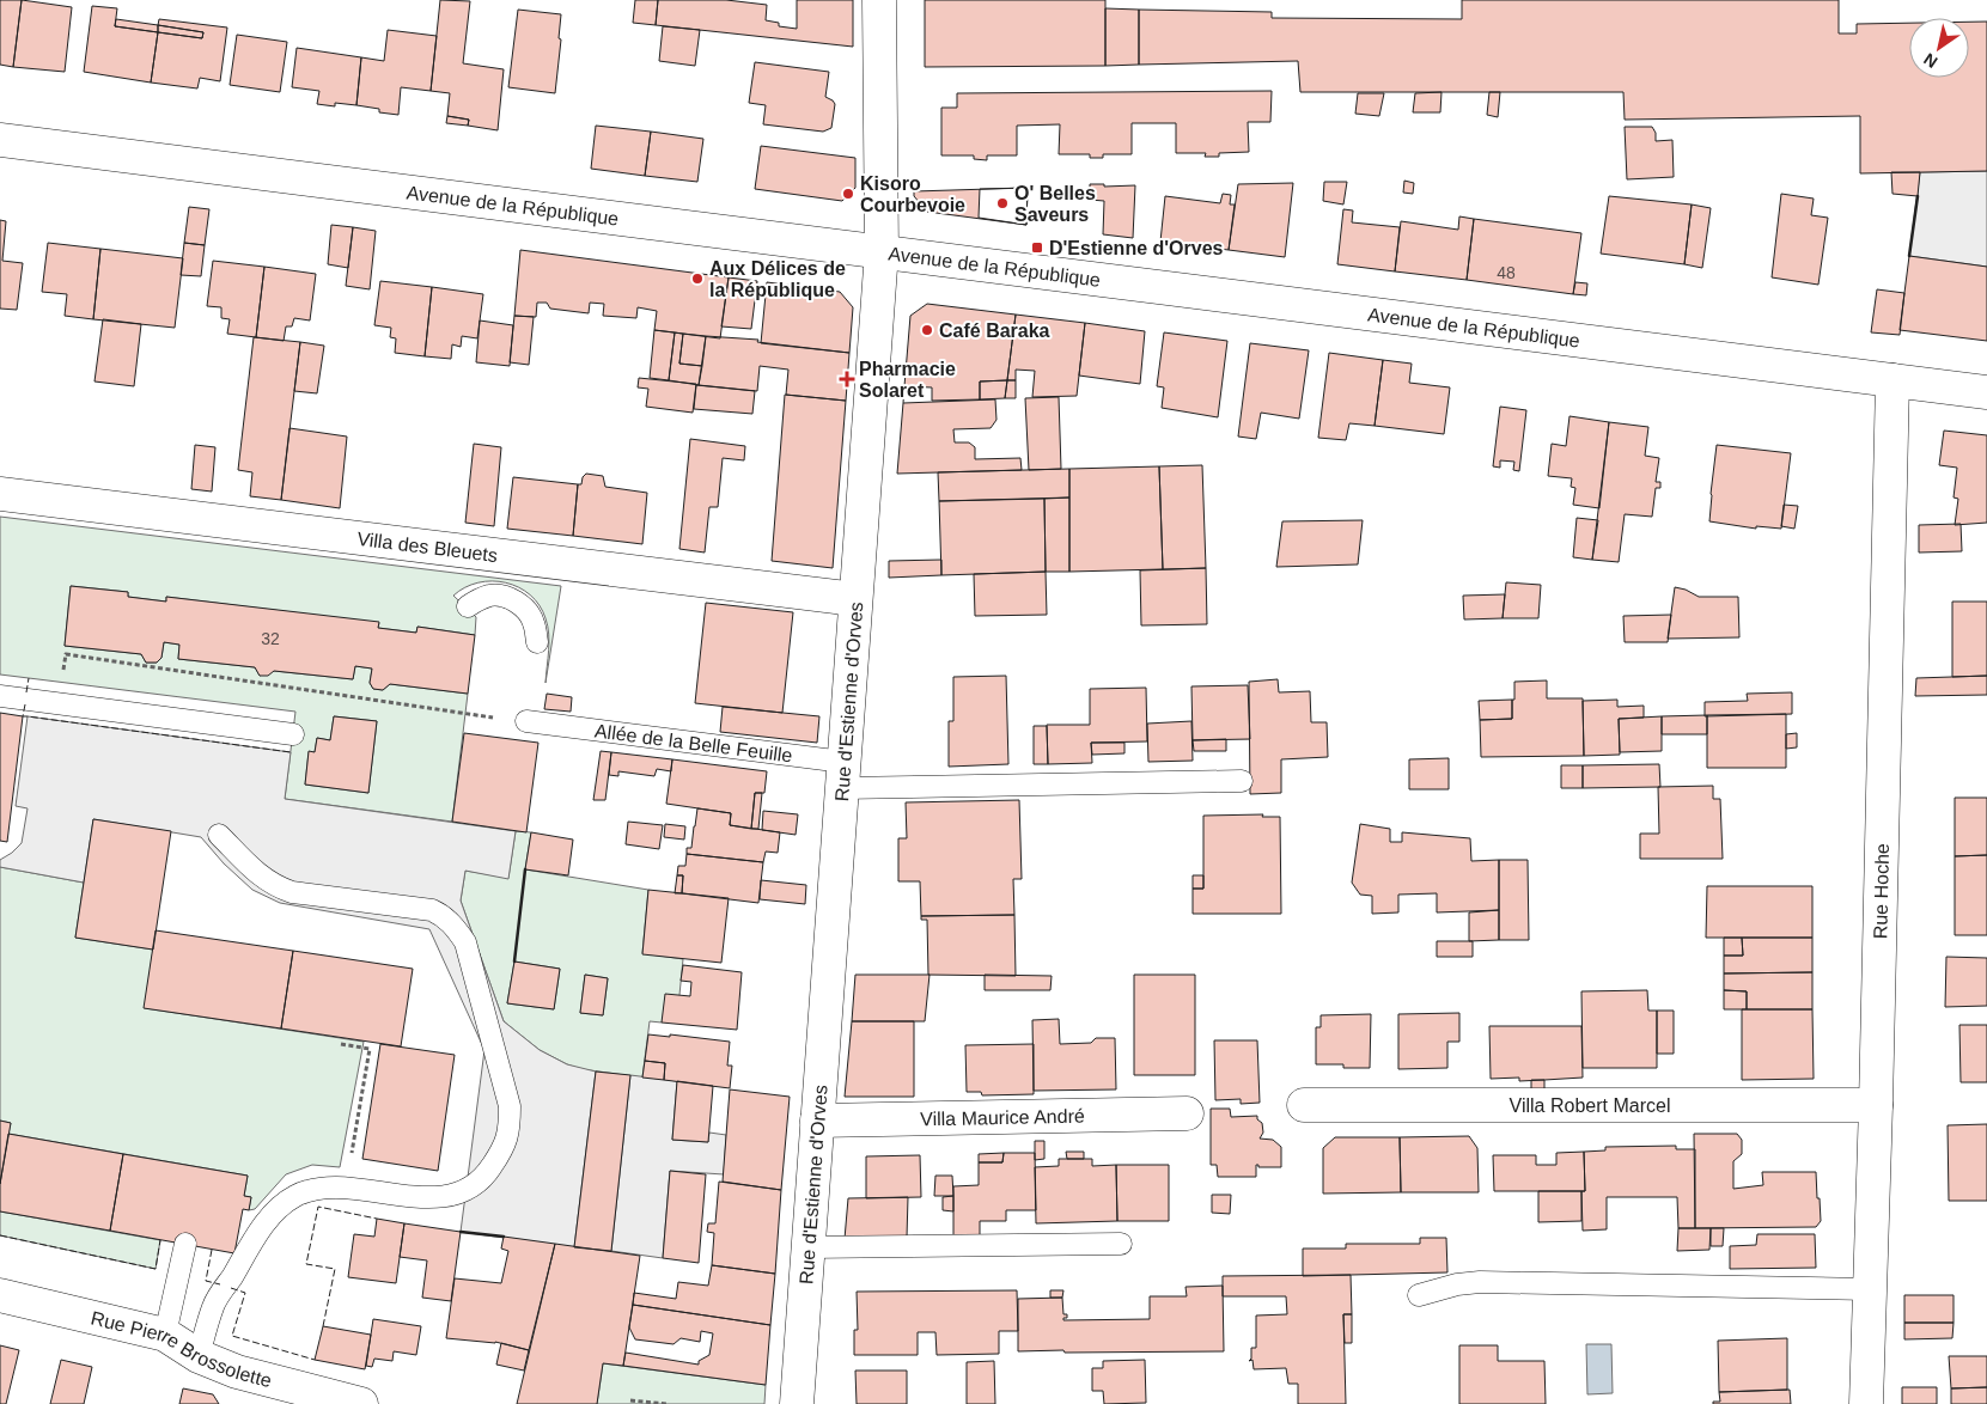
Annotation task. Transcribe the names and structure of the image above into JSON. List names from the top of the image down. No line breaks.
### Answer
{"streets":{"street":["Avenue de la République","Villa des Bleuets","Rue d'Estienne d'Orves","Rue Hoche","Villa Robert Marcel","Villa Maurice André","Rue Pierre Brossolette"],"lane":["Allée de la Belle Feuille"]},"crossings":[["Avenue de la République","Rue d'Estienne d'Orves"],["Avenue de la République","Rue Hoche"],["Villa des Bleuets","Rue d'Estienne d'Orves"],["Rue d'Estienne d'Orves","Allée de la Belle Feuille"],["Rue d'Estienne d'Orves","Villa Maurice André"],["Rue Hoche","Villa Robert Marcel"]],"places":{"other":["Kisoro Courbevoie","O' Belles Saveurs","Aux Délices de la République","Café Baraka"],"transit":["D'Estienne d'Orves"],"health":["Pharmacie Solaret"]},"house_numbers":["48","32"],"north":"bottom left"}
